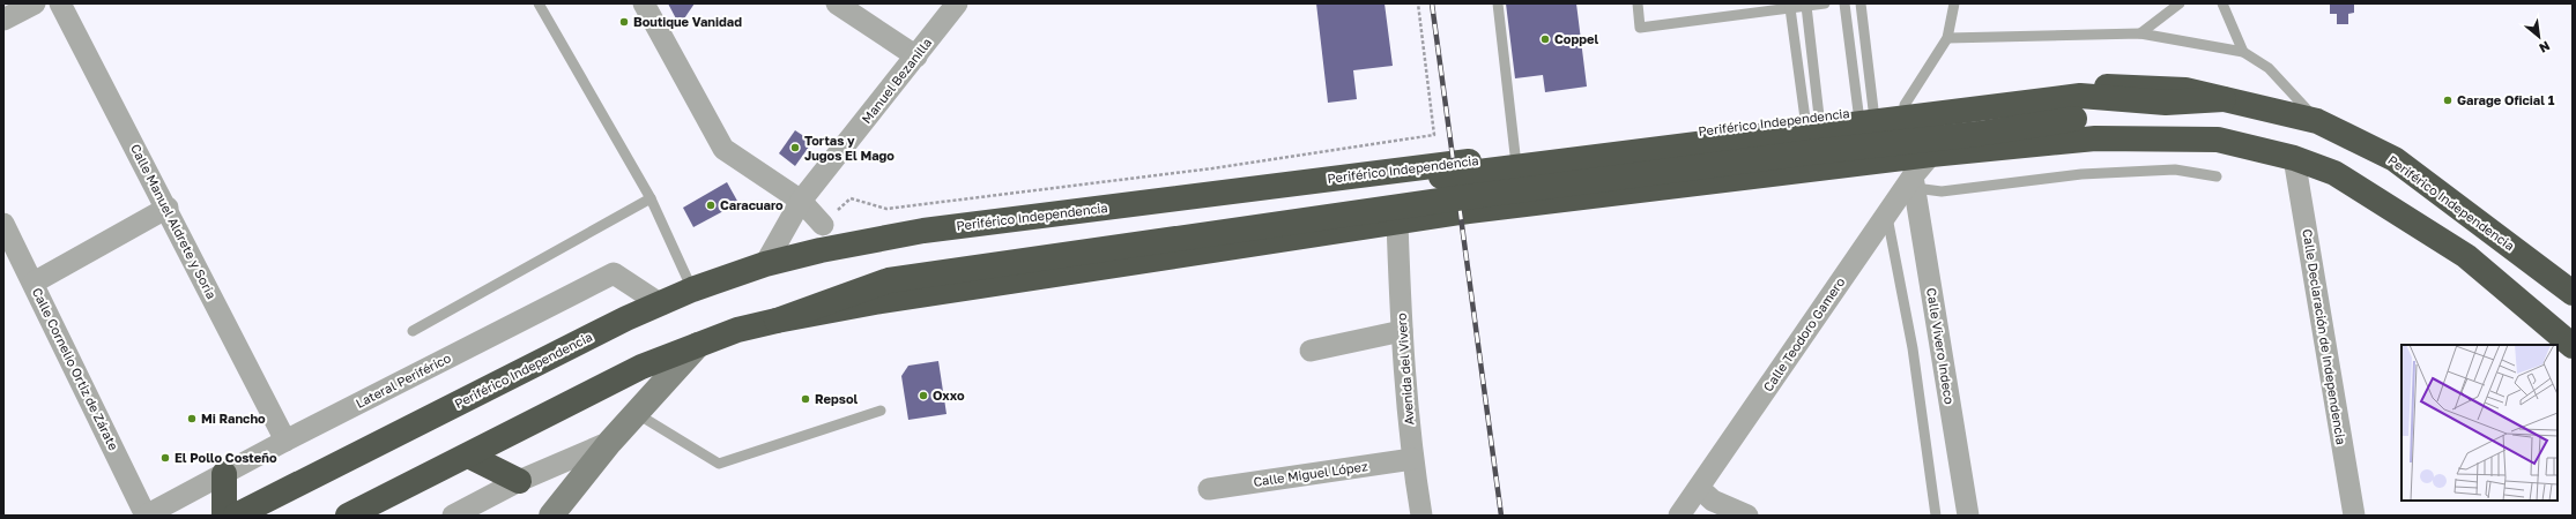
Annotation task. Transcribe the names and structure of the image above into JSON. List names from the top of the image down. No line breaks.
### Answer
{"streets":{"highway":["Periférico Independencia"],"street":["Manuel Bezanilla","Calle Manuel Aldrete y Soria","Calle Teodoro Gamero","Calle Declaración de Independencia","Calle Vivero Indeco","Calle Cornelio Ortiz de Zárate","Avenida del Vivero","Lateral Periférico","Calle Miguel López"]},"crossings":[["Manuel Bezanilla","Periférico Independencia"],["Periférico Independencia","Calle Teodoro Gamero"],["Periférico Independencia","Calle Declaración de Independencia"],["Periférico Independencia","Avenida del Vivero"],["Periférico Independencia","Lateral Periférico"],["Calle Manuel Aldrete y Soria","Lateral Periférico"],["Calle Teodoro Gamero","Calle Vivero Indeco"],["Calle Cornelio Ortiz de Zárate","Lateral Periférico"],["Avenida del Vivero","Calle Miguel López"]],"places":["Boutique Vanidad","Coppel","Garage Oficial 1","Tortas y Jugos El Mago","Caracuaro","Oxxo","Repsol","Mi Rancho","El Pollo Costeño"],"north":"bottom right"}
